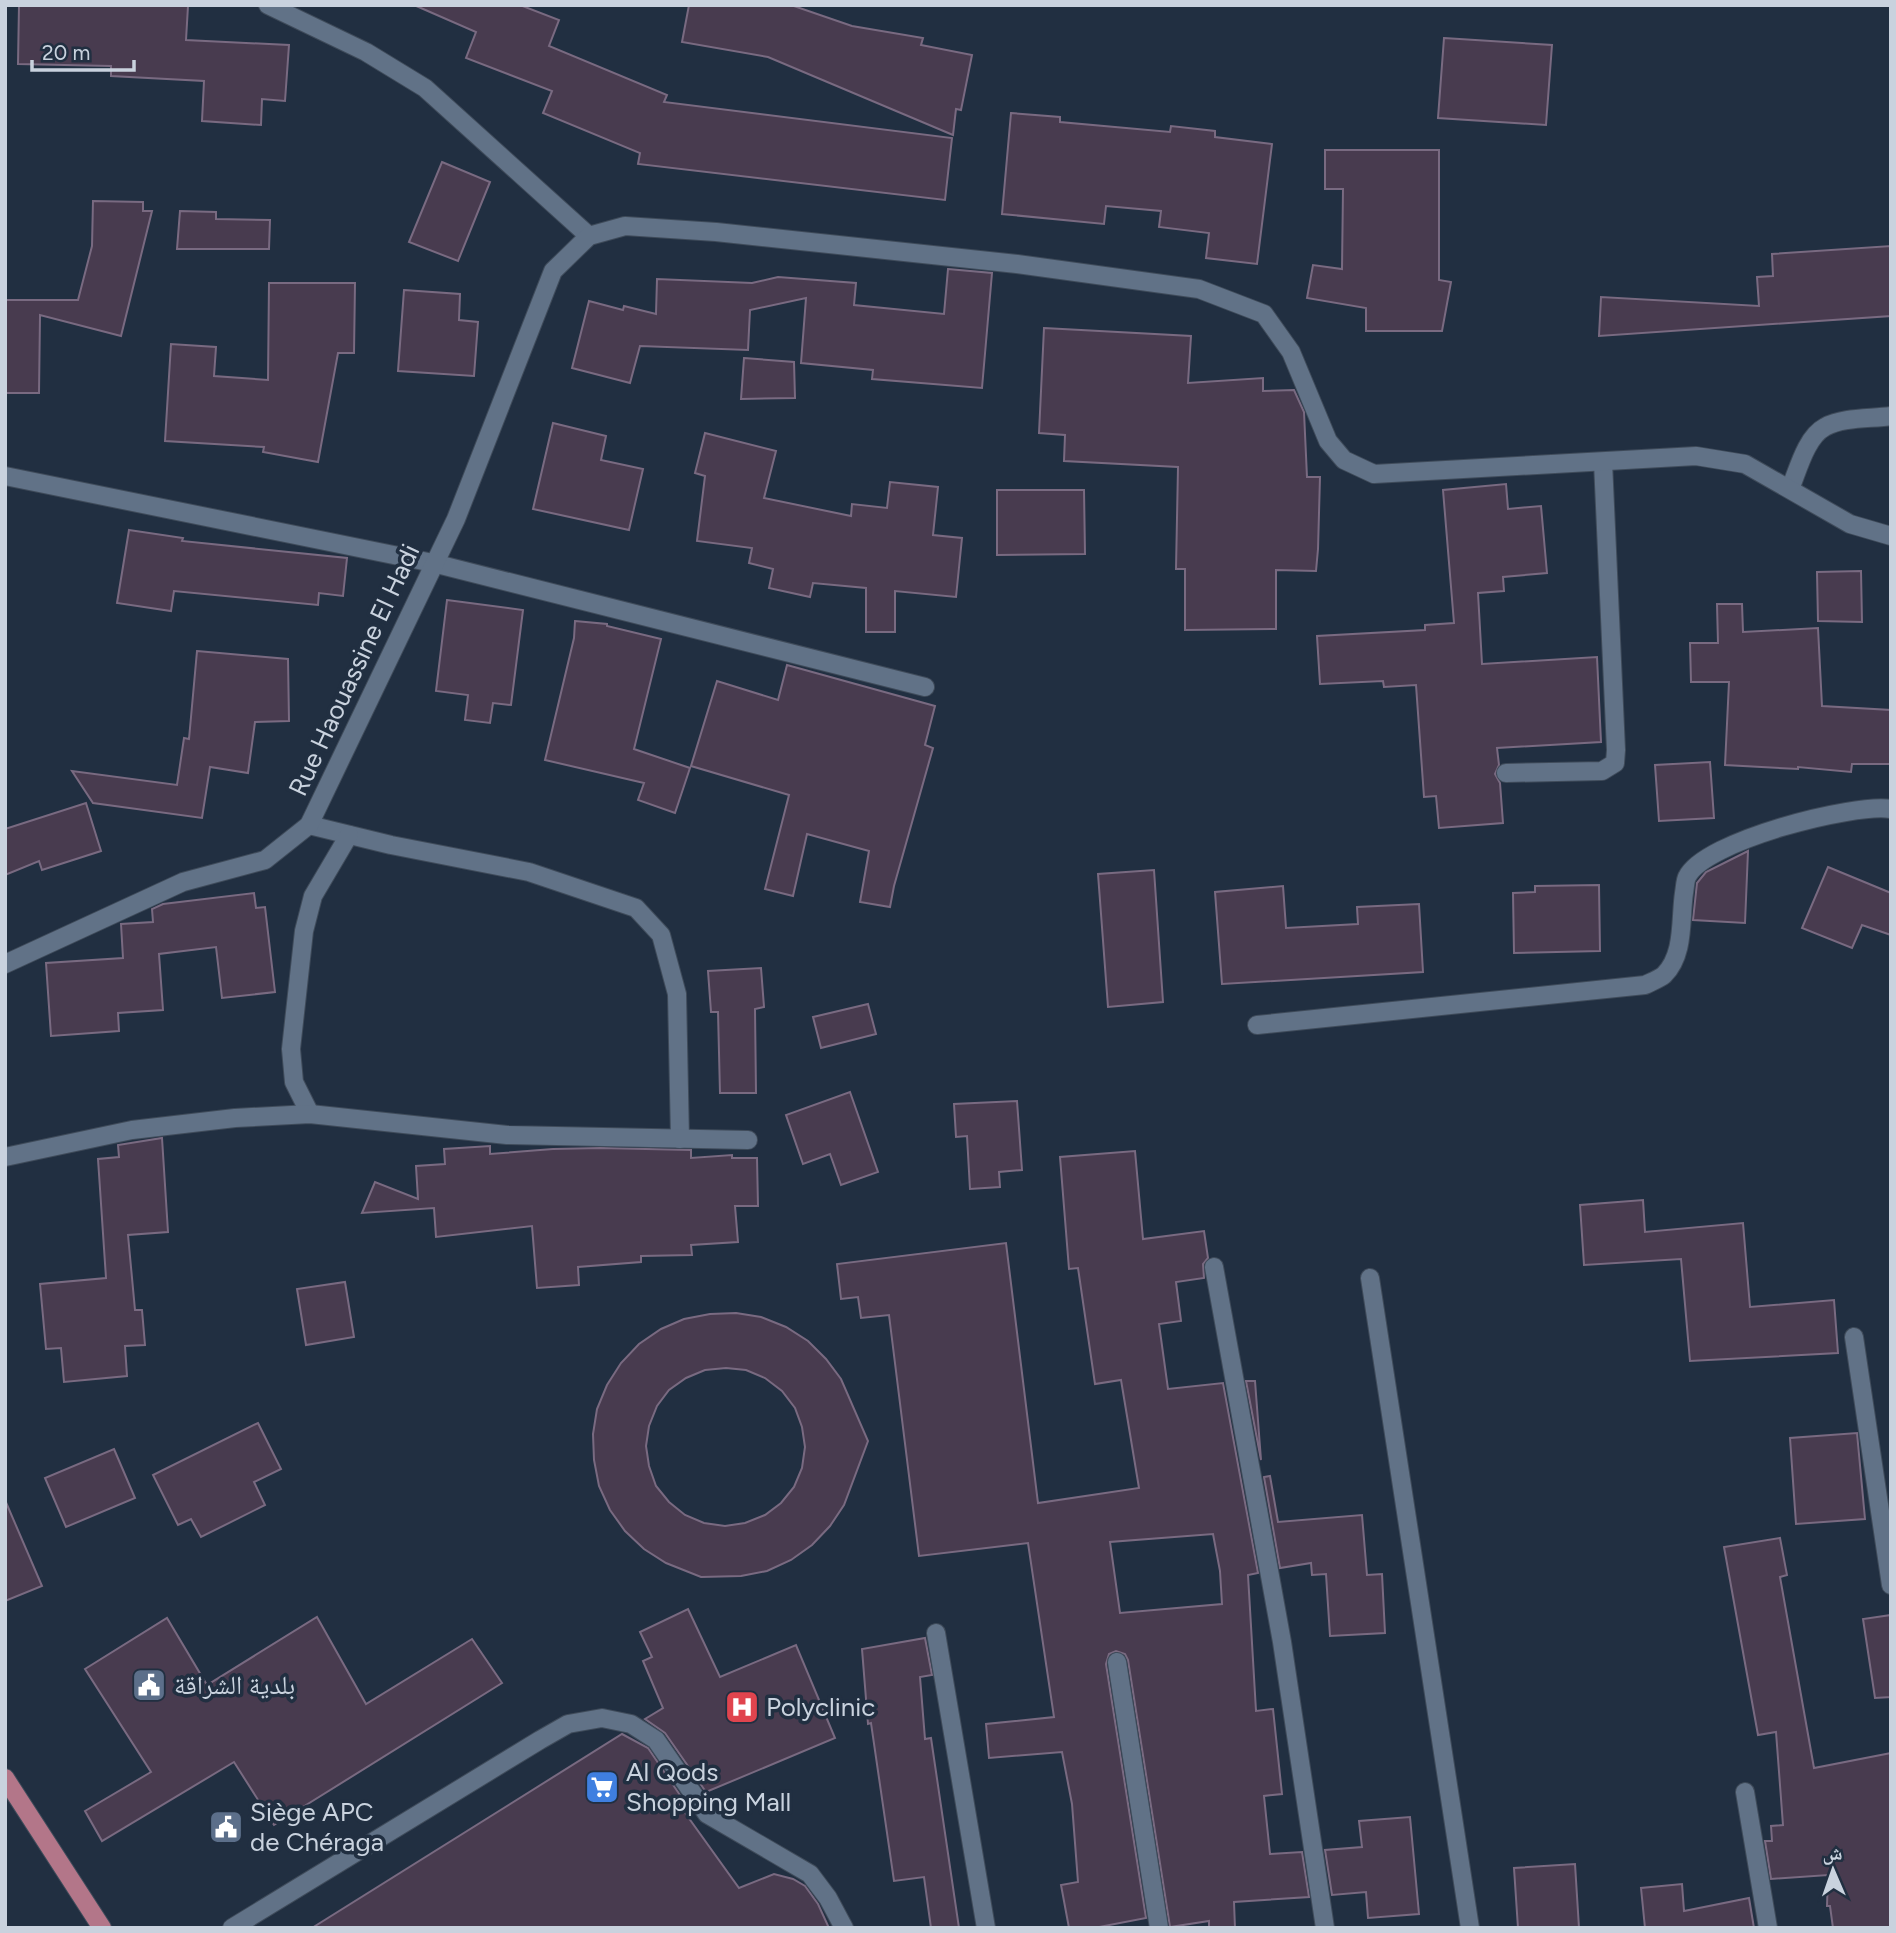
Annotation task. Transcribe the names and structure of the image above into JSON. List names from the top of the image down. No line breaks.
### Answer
{"streets":{"street":["Rue Haouassine El Hadi"]},"places":{"public building":["بلدية الشراقة","Siège APC de Chéraga"],"hospital":["Polyclinic"],"supermarket":["Al Qods Shopping Mall"]},"scale_bar":"20 m","north":"top"}
